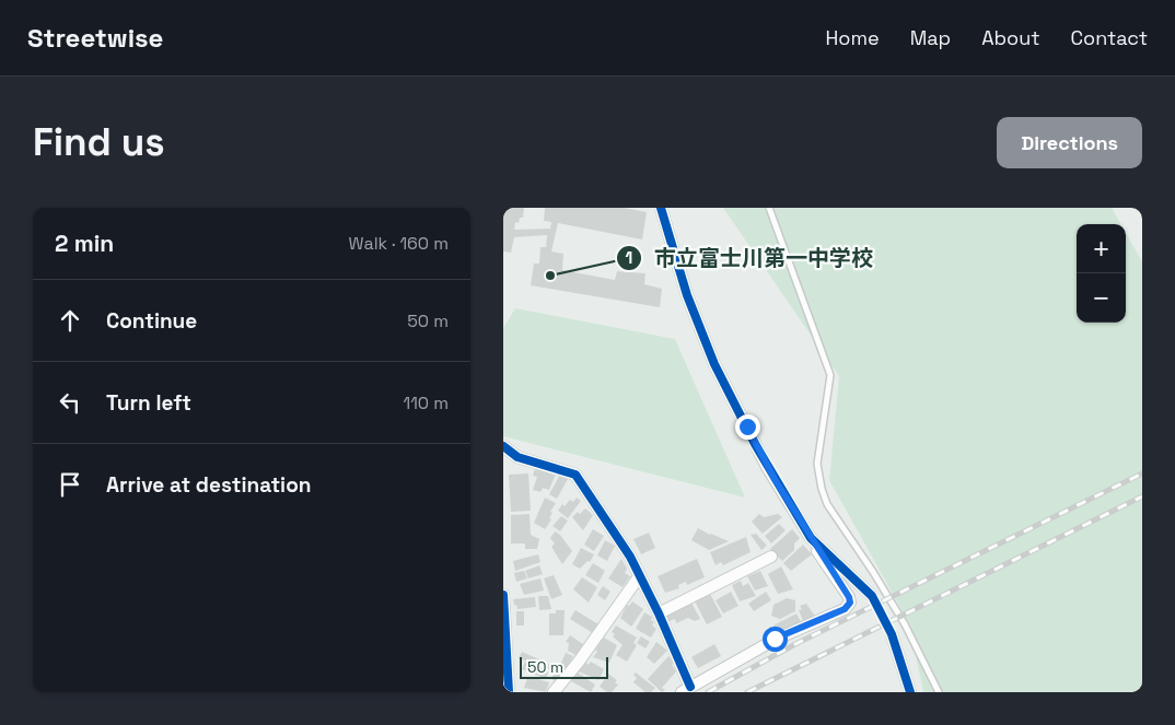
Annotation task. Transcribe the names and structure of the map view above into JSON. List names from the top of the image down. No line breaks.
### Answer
{"places":["市立富士川第一中学校"],"scale_bar":"50 m","page":{"header":"Streetwise","nav":["Home","Map","About","Contact"],"buttons":"Directions","title":"Find us","heading":["2 min","Walk · 160 m"],"map_buttons":["+","−"],"list":[["Continue","50 m"],["Turn left","110 m"],"Arrive at destination"],"scale":"50 m"}}
